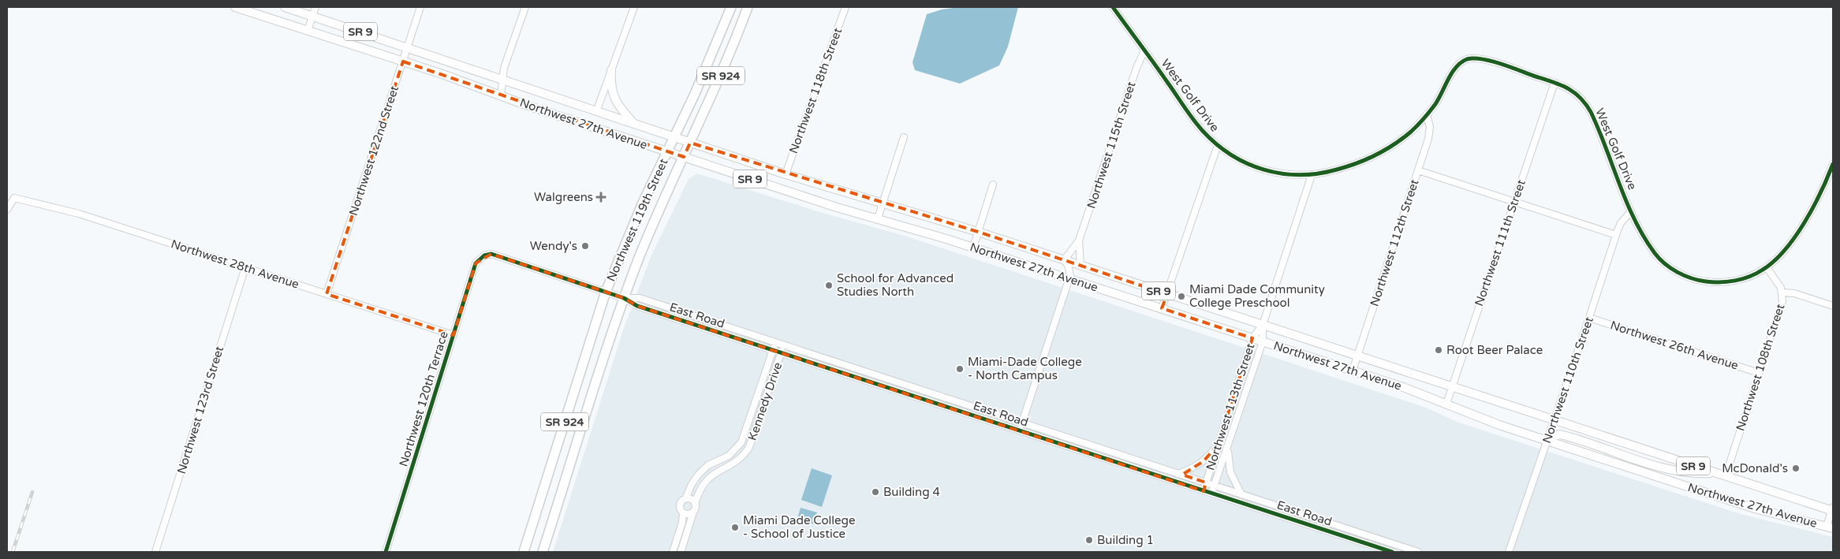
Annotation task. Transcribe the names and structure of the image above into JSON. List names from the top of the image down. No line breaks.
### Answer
{"streets":{"highway":["SR 924","Northwest 119th Street"],"main road":["SR 9","Northwest 27th Avenue"],"street":["Northwest 118th Street","West Golf Drive","Northwest 115th Street","Northwest 122nd Street","Northwest 112th Street","Northwest 111th Street","Northwest 28th Avenue","East Road","Northwest 26th Avenue","Northwest 108th Street","Northwest 110th Street","Northwest 120th Terrace","Kennedy Drive","Northwest 113th Street","Northwest 123rd Street"]},"crossings":[["Northwest 118th Street","Northwest 27th Avenue"],["West Golf Drive","Northwest 115th Street"],["West Golf Drive","Northwest 112th Street"],["West Golf Drive","Northwest 111th Street"],["West Golf Drive","Northwest 108th Street"],["West Golf Drive","Northwest 110th Street"],["West Golf Drive","Northwest 113th Street"],["Northwest 27th Avenue","Northwest 115th Street"],["Northwest 27th Avenue","Northwest 122nd Street"],["Northwest 27th Avenue","Northwest 119th Street"],["Northwest 27th Avenue","Northwest 112th Street"],["Northwest 27th Avenue","Northwest 111th Street"],["Northwest 27th Avenue","Northwest 108th Street"],["Northwest 27th Avenue","Northwest 110th Street"],["Northwest 27th Avenue","Northwest 113th Street"],["Northwest 122nd Street","Northwest 28th Avenue"],["Northwest 119th Street","East Road"],["Northwest 28th Avenue","Northwest 120th Terrace"],["Northwest 28th Avenue","Northwest 123rd Street"],["East Road","Northwest 120th Terrace"],["East Road","Kennedy Drive"],["East Road","Northwest 113th Street"],["Northwest 26th Avenue","Northwest 108th Street"],["Northwest 26th Avenue","Northwest 110th Street"]],"places":{"health":["Walgreens"],"other":["Wendy's","School for Advanced Studies North","Miami Dade Community College Preschool","Root Beer Palace","Miami-Dade College - North Campus","McDonald's","Building 4","Miami Dade College - School of Justice","Building 1"]}}
